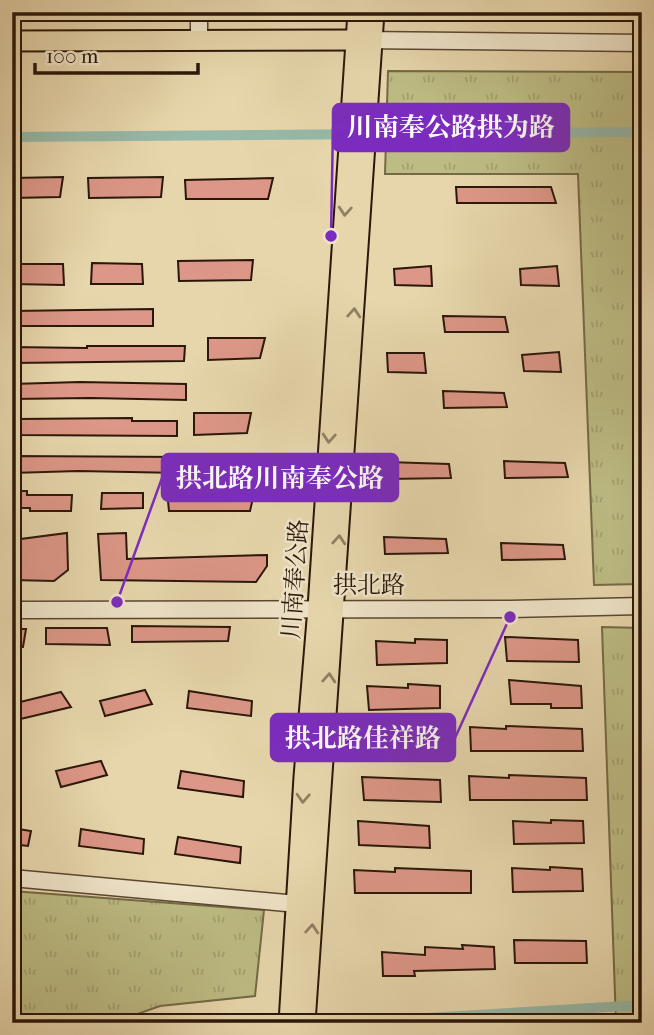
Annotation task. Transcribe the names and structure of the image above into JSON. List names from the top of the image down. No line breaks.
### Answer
{"streets":{"main road":["川南奉公路"],"street":["拱北路"]},"crossings":[["川南奉公路","拱北路"]],"places":["川南奉公路拱为路","拱北路川南奉公路","拱北路佳祥路"],"scale_bar":"100 m"}
